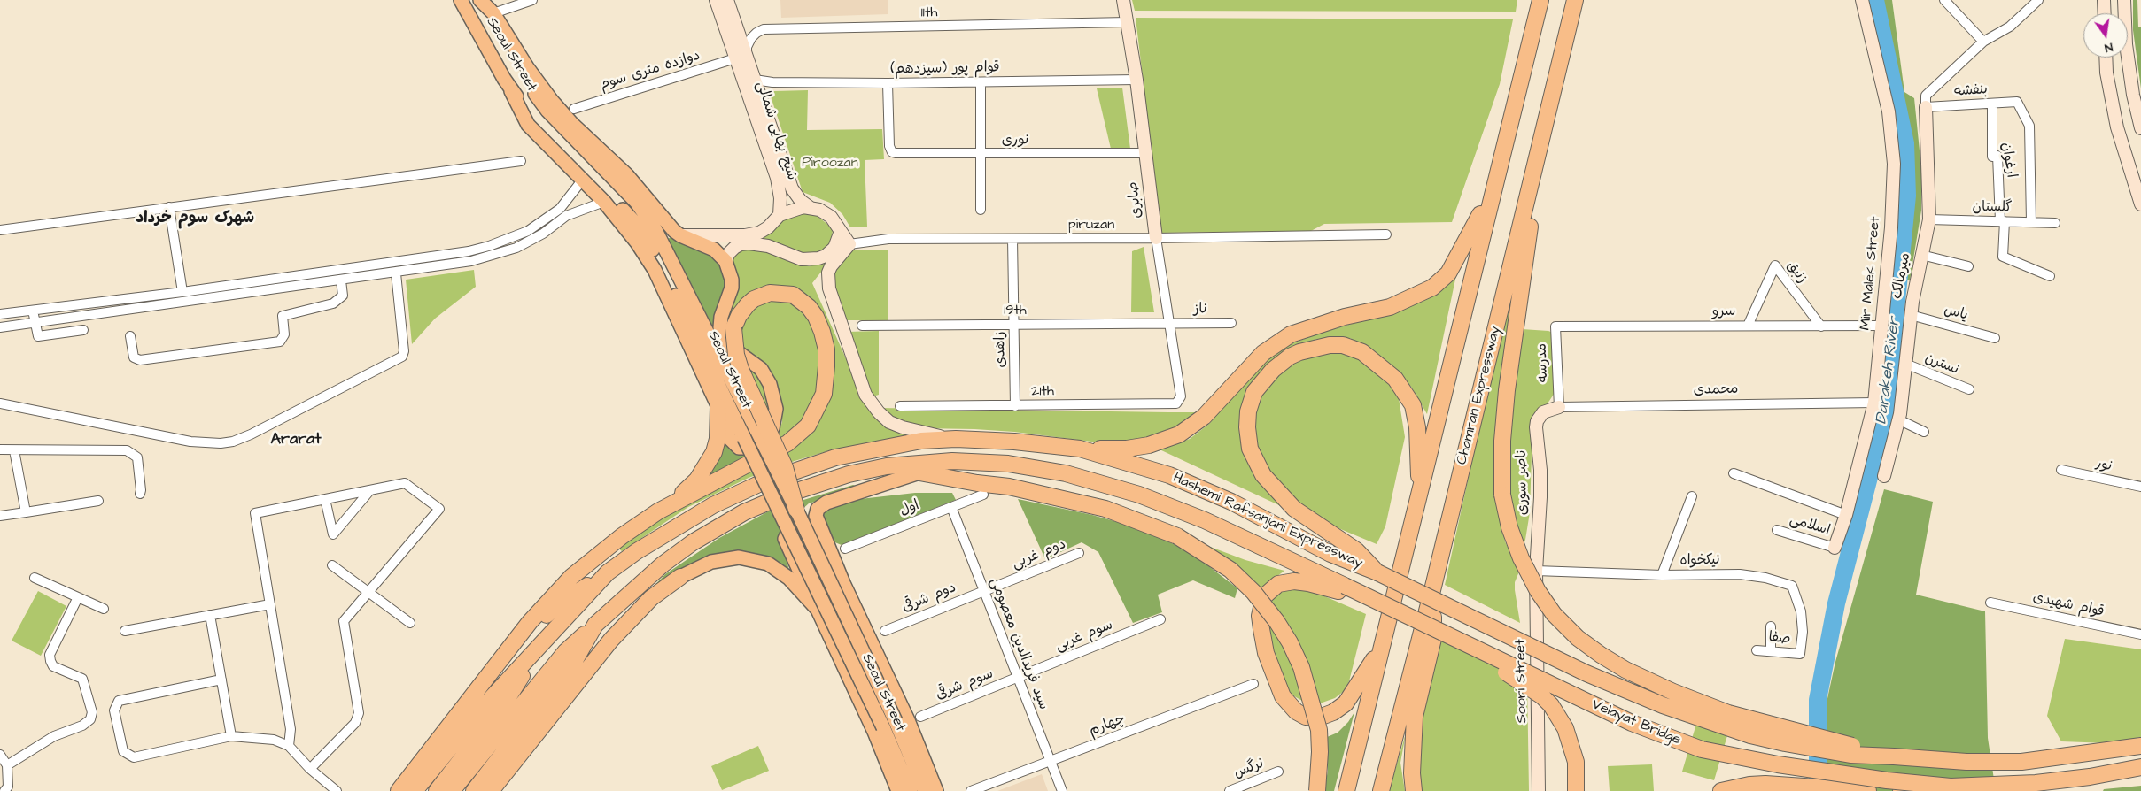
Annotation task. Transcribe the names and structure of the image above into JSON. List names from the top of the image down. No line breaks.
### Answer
{"streets":{"highway":["Chamran Expressway","Hashemi Rafsanjani Expressway","Velayat Bridge"],"main road":["Seoul Street"],"street":["11th","قوام پور (سیزدهم)","دوازده متری سوم","بنفشه","شیخ بهایی شمالی","نوری","ارغوان","صابری","گلستان","piruzan","زنبق","Mir Malek Street","میرمالک","ناز","19th","سرو","یاس","زاهدی","مدرسه","نسترن","محمدی","21th","نور","ناصر سوری","اول","اسلامی","دوم غربی","نیکخواه","دوم شرقی","قوام شهیدی","سوم غربی","صفا","سید فریدالدین معصومی","Soori Street","سوم شرقی","چهارم","نرگس"]},"crossings":[["11th","دوازده متری سوم"],["11th","شیخ بهایی شمالی"],["11th","صابری"],["قوام پور (سیزدهم)","نوری"],["قوام پور (سیزدهم)","صابری"],["دوازده متری سوم","شیخ بهایی شمالی"],["بنفشه","ارغوان"],["بنفشه","گلستان"],["بنفشه","میرمالک"],["نوری","صابری"],["ارغوان","گلستان"],["صابری","piruzan"],["صابری","ناز"],["صابری","19th"],["صابری","21th"],["گلستان","میرمالک"],["piruzan","زاهدی"],["زنبق","سرو"],["Mir Malek Street","سرو"],["Mir Malek Street","محمدی"],["Mir Malek Street","اسلامی"],["میرمالک","یاس"],["میرمالک","نسترن"],["ناز","19th"],["19th","زاهدی"],["سرو","مدرسه"],["زاهدی","21th"],["مدرسه","محمدی"],["مدرسه","ناصر سوری"],["محمدی","ناصر سوری"],["ناصر سوری","نیکخواه"],["ناصر سوری","Soori Street"],["اول","سید فریدالدین معصومی"],["Hashemi Rafsanjani Expressway","Velayat Bridge"],["دوم غربی","دوم شرقی"],["دوم غربی","سید فریدالدین معصومی"],["نیکخواه","صفا"],["نیکخواه","Soori Street"],["دوم شرقی","سید فریدالدین معصومی"],["سوم غربی","سید فریدالدین معصومی"],["سوم غربی","سوم شرقی"],["سید فریدالدین معصومی","سوم شرقی"],["سید فریدالدین معصومی","چهارم"]],"districts":["شهرک سوم خرداد","Ararat"],"water":["Darakeh River"],"parks":["Piroozan"],"north":"bottom"}
